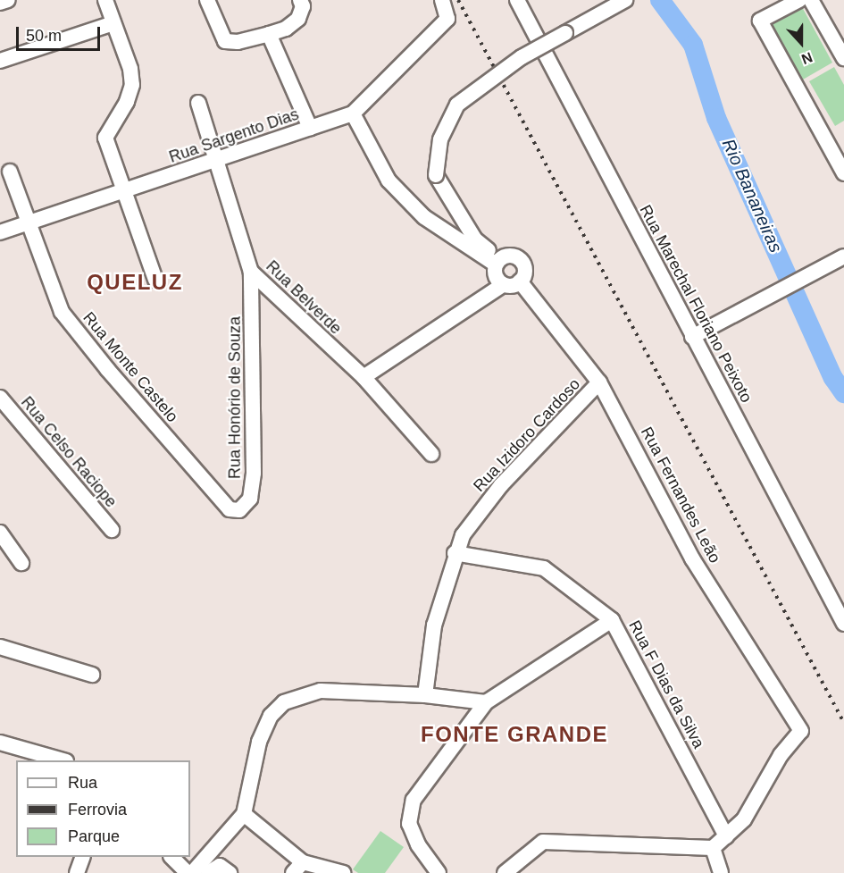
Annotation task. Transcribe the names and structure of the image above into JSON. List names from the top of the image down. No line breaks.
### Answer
{"streets":{"street":["Rua Sargento Dias","Rua Belverde","Rua Marechal Floriano Peixoto","Rua Monte Castelo","Rua Honório de Souza","Rua Izidoro Cardoso","Rua Celso Raciope","Rua Fernandes Leão","Rua F Dias da Silva"]},"crossings":[["Rua Sargento Dias","Rua Belverde"],["Rua Sargento Dias","Rua Monte Castelo"],["Rua Belverde","Rua Honório de Souza"],["Rua Monte Castelo","Rua Honório de Souza"],["Rua Izidoro Cardoso","Rua Fernandes Leão"],["Rua Izidoro Cardoso","Rua F Dias da Silva"],["Rua Fernandes Leão","Rua F Dias da Silva"]],"districts":["QUELUZ","FONTE GRANDE"],"water":["Rio Bananeiras"],"legend":["Rua","Ferrovia","Parque"],"scale_bar":"50 m","north":"bottom"}
